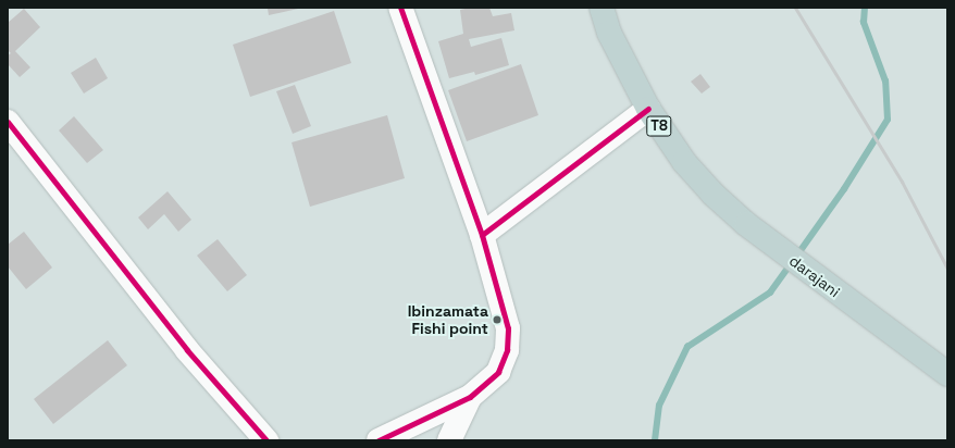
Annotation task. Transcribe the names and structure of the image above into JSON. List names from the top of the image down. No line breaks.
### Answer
{"streets":{"highway":["T8","darajani"]},"crossings":[["T8","darajani"]],"places":["Ibinzamata Fishi point"]}
